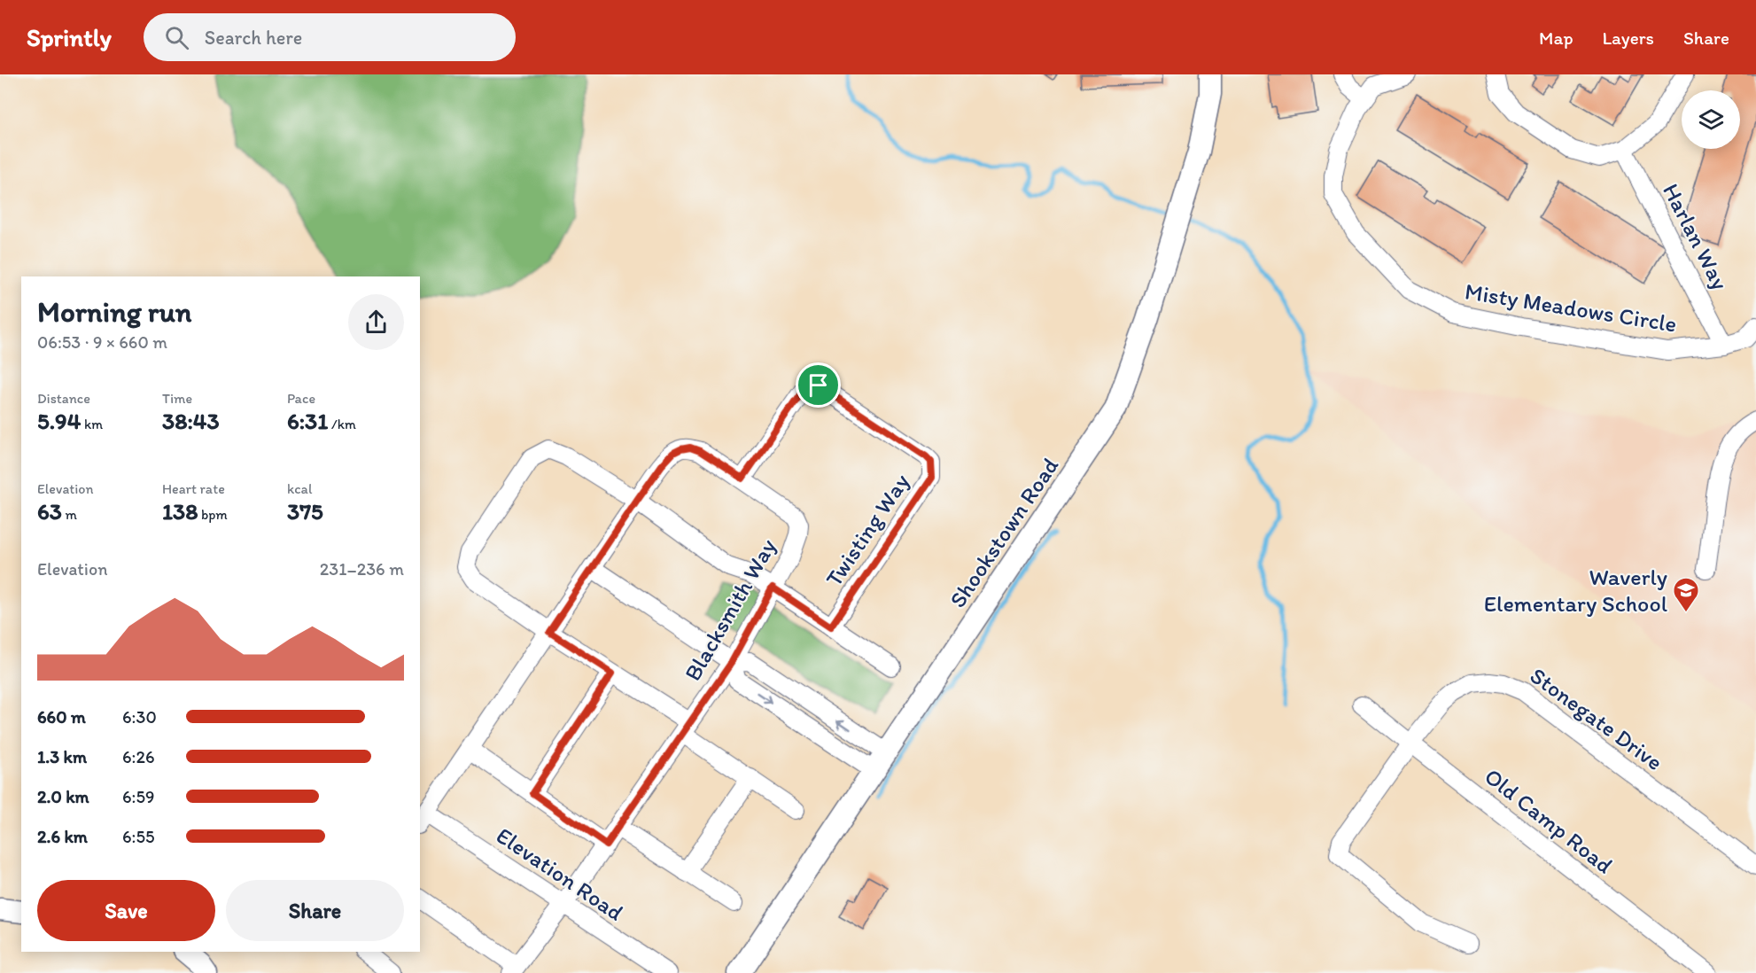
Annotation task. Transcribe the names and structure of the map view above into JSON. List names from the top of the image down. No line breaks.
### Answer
{"streets":{"street":["Harlan Way","Misty Meadows Circle","Twisting Way","Shookstown Road","Blacksmith Way","Stonegate Drive","Old Camp Road","Elevation Road"]},"crossings":[["Harlan Way","Misty Meadows Circle"],["Twisting Way","Blacksmith Way"],["Blacksmith Way","Elevation Road"],["Stonegate Drive","Old Camp Road"]],"places":{"school or university":["Waverly Elementary School"]},"page":{"header":"Sprintly","search":"Search here","nav":["Map","Layers","Share"],"heading":["Morning run","06:53 · 9 × 660 m"],"stats":[["Distance","5.94 km"],["Time","38:43"],["Pace","6:31 /km"],["Elevation","63 m"],["Heart rate","138 bpm"],["kcal","375"]],"chart":["Elevation","231–236 m"],"list":[{"name":"660 m","note":"6:30"},{"name":"1.3 km","note":"6:26"},{"name":"2.0 km","note":"6:59"},{"name":"2.6 km","note":"6:55"}],"buttons":["Save","Share"]}}
